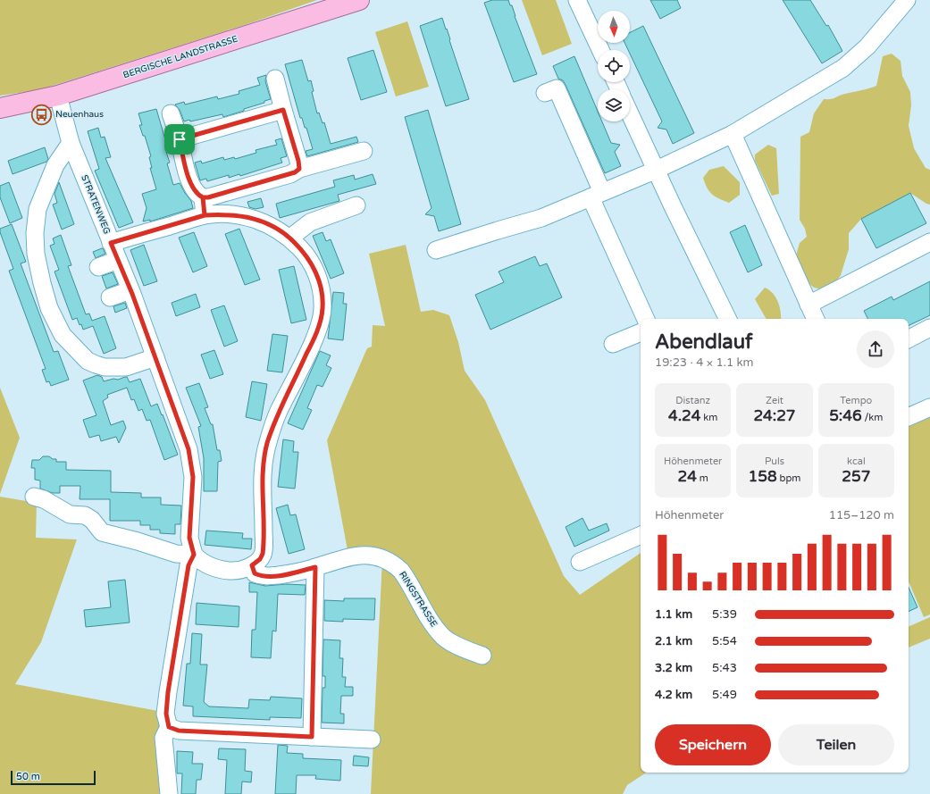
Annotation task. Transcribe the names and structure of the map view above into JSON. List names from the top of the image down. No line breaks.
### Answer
{"streets":{"main road":["BERGISCHE LANDSTRASSE"],"street":["STRATENWEG","RINGSTRASSE"]},"crossings":[["BERGISCHE LANDSTRASSE","STRATENWEG"]],"places":{"bus stop":["Neuenhaus"]},"scale_bar":"50 m","north":"bottom","page":{"heading":["Abendlauf","19:23 · 4 × 1.1 km"],"stats":[["Distanz","4.24 km"],["Zeit","24:27"],["Tempo","5:46 /km"],["Höhenmeter","24 m"],["Puls","158 bpm"],["kcal","257"]],"chart":["Höhenmeter","115–120 m"],"list":[{"name":"1.1 km","note":"5:39"},{"name":"2.1 km","note":"5:54"},{"name":"3.2 km","note":"5:43"},{"name":"4.2 km","note":"5:49"}],"buttons":["Speichern","Teilen"],"scale":"50 m"}}
